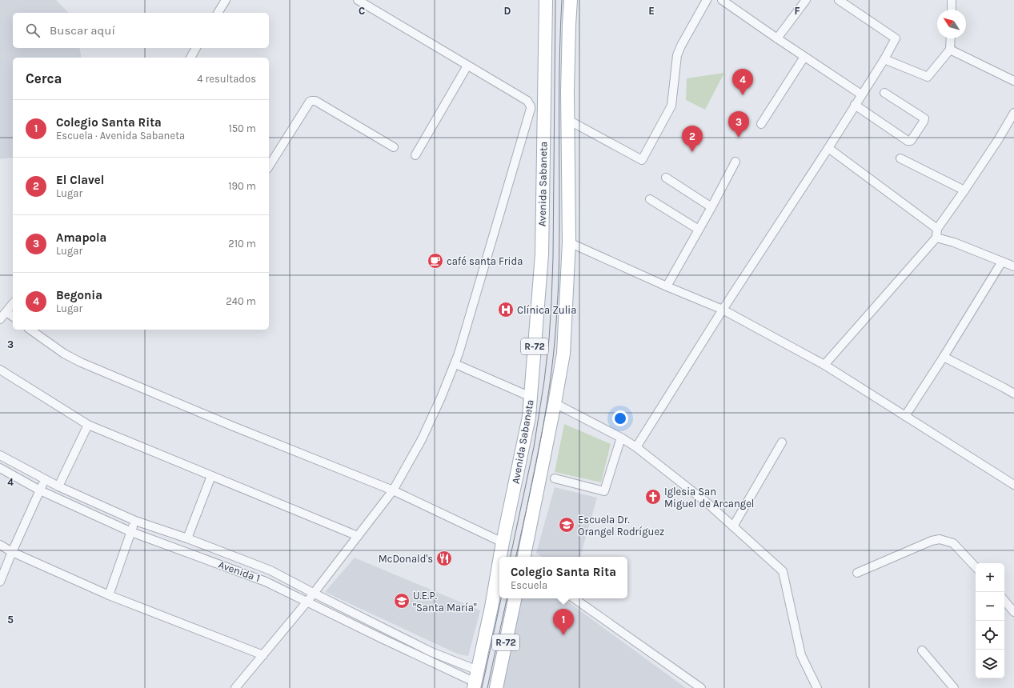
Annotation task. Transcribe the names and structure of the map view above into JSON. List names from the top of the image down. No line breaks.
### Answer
{"streets":{"main road":["Avenida Sabaneta","R-72"],"street":["Avenida 1"]},"crossings":[["Avenida Sabaneta","Avenida 1"]],"places":{"cafe":["café santa Frida"],"hospital":["Clínica Zulia"],"church":["Iglesia San Miguel de Arcangel"],"school or university":["Escuela Dr. Orangel Rodríguez","U.E.P. \"Santa María\""],"restaurant":["McDonald's"]},"north":"top left","page":{"search":"Buscar aquí","heading":["Cerca","4 resultados"],"pins":["4","3","2","1"],"list":[{"mark":"1","name":"Colegio Santa Rita","note":"Escuela · Avenida Sabaneta","value":"150 m"},{"mark":"2","name":"El Clavel","note":"Lugar","value":"190 m"},{"mark":"3","name":"Amapola","note":"Lugar","value":"210 m"},{"mark":"4","name":"Begonia","note":"Lugar","value":"240 m"}],"popup":["Colegio Santa Rita","Escuela"],"map_buttons":["+","−"]},"grid":{"columns":["C","D","E","F"],"rows":["3","4","5"]}}
